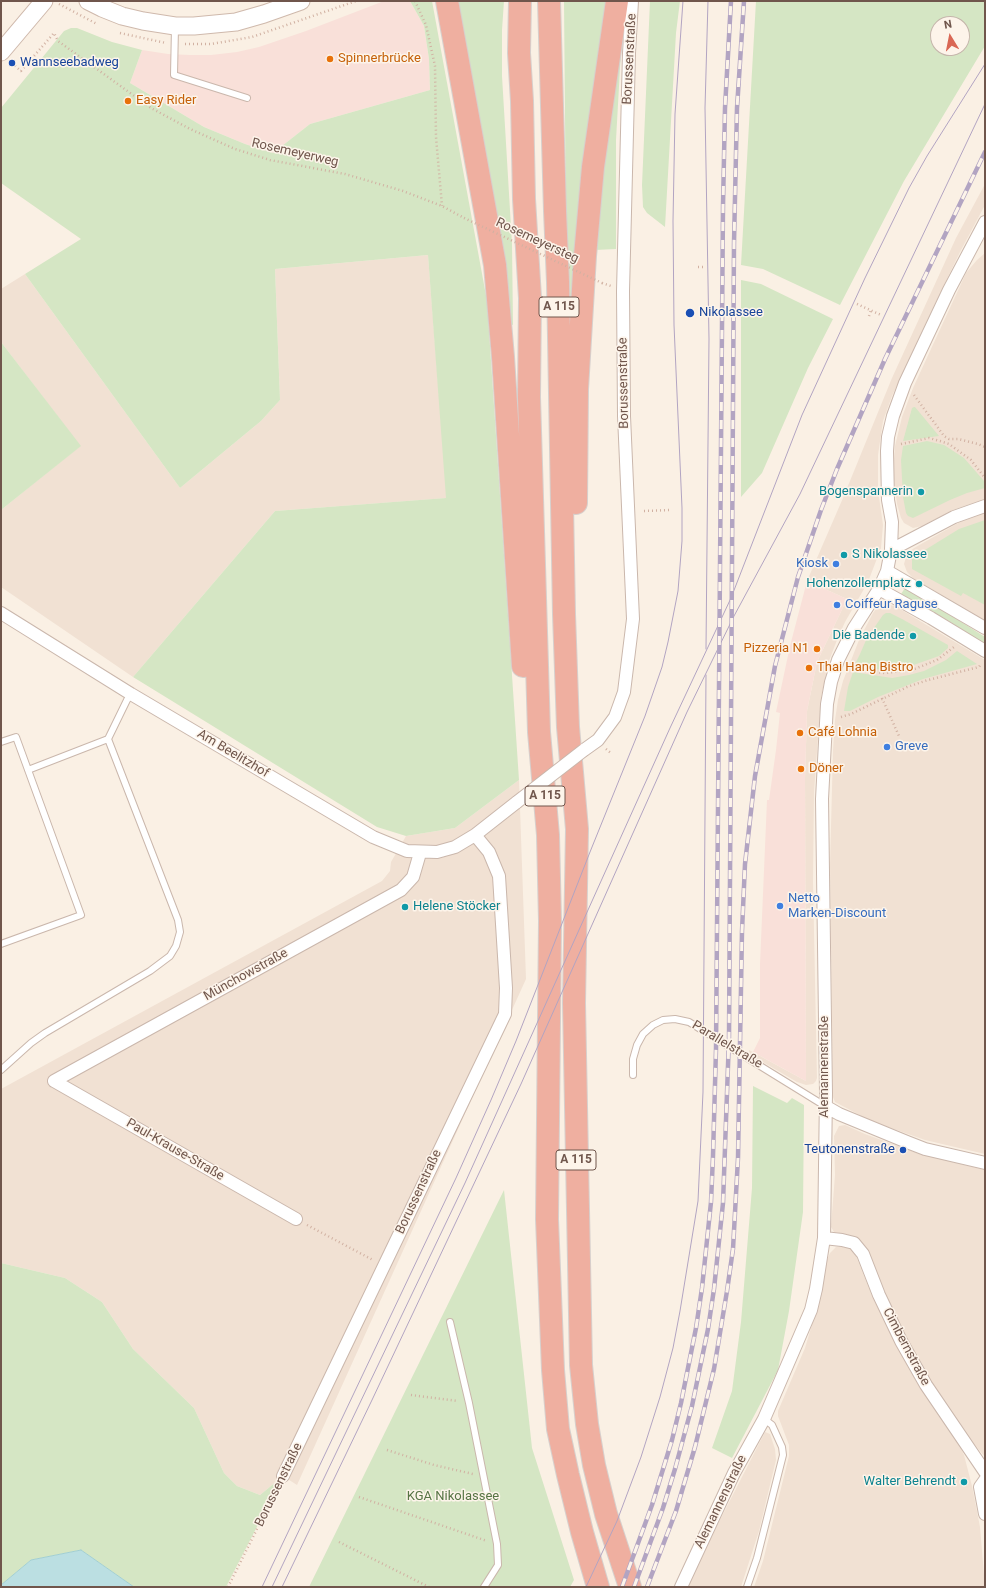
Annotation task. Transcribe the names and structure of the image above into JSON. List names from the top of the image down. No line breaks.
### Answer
{"streets":{"highway":["A 115"],"street":["Borussenstraße","Am Beelitzhof","Münchowstraße","Alemannenstraße","Paul-Krause-Straße","Cimbernstraße"],"lane":["Parallelstraße"],"path":["Rosemeyerweg","Rosemeyersteg"]},"crossings":[["Borussenstraße","Am Beelitzhof"],["Rosemeyerweg","Rosemeyersteg"],["Am Beelitzhof","Münchowstraße"],["Münchowstraße","Paul-Krause-Straße"],["Parallelstraße","Alemannenstraße"],["Alemannenstraße","Cimbernstraße"]],"parks":["KGA Nikolassee"],"places":["Spinnerbrücke","Wannseebadweg","Easy Rider","Nikolassee","Bogenspannerin","S Nikolassee","Kiosk","Hohenzollernplatz","Coiffeur Raguse","Die Badende","Pizzeria N1","Thai Hang Bistro","Café Lohnia","Greve","Döner","Netto Marken-Discount","Helene Stöcker","Teutonenstraße","Walter Behrendt"],"north":"top"}
